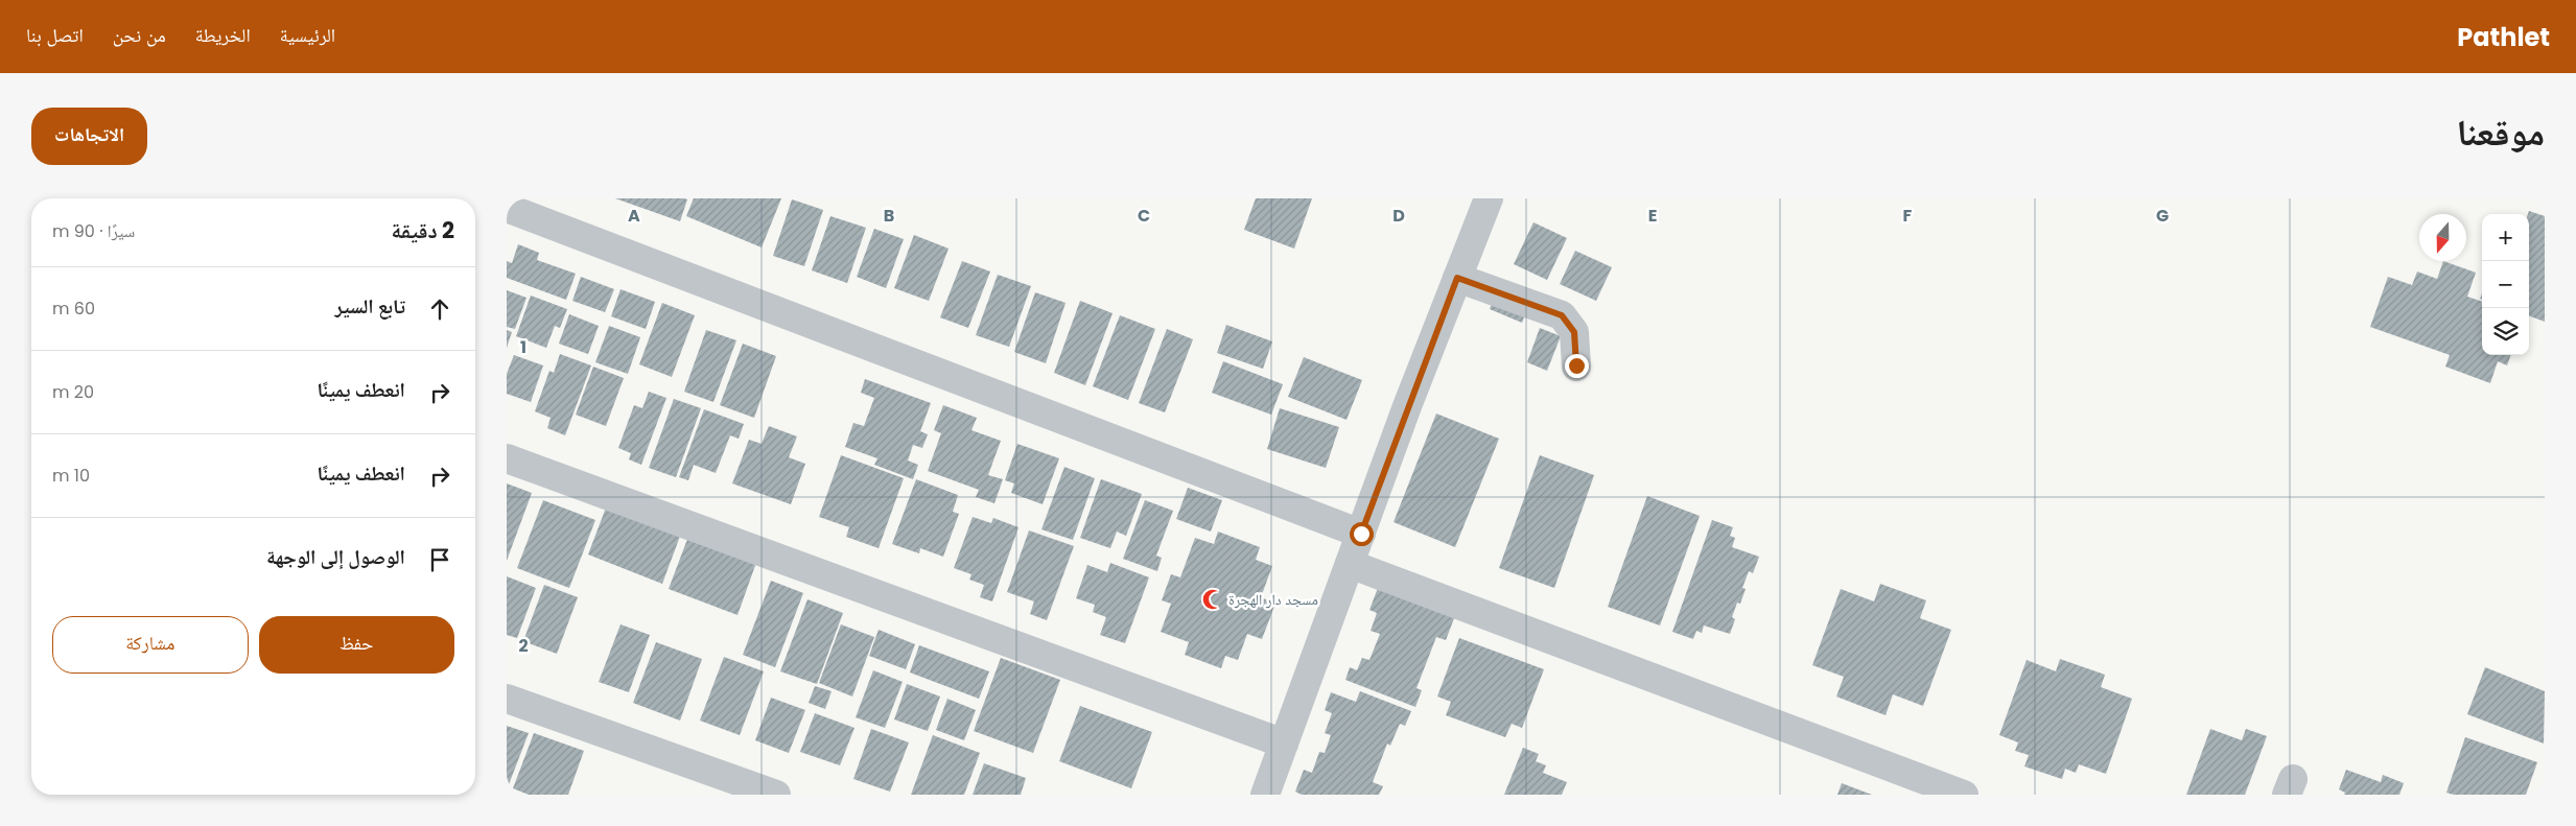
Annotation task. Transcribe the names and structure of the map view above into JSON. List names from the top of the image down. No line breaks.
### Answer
{"places":{"mosque":["مسجد دار الهجرة"]},"north":"bottom","page":{"header":"Pathlet","nav":["الرئيسية","الخريطة","من نحن","اتصل بنا"],"title":"موقعنا","buttons":["الاتجاهات",["حفظ","مشاركة"]],"heading":["2 دقيقة","سيرًا · 90 m"],"map_buttons":["+","−"],"list":[["تابع السير","60 m"],["انعطف يمينًا","20 m"],["انعطف يمينًا","10 m"],"الوصول إلى الوجهة"]},"grid":{"columns":["A","B","C","D","E","F","G"],"rows":["1","2"]}}
